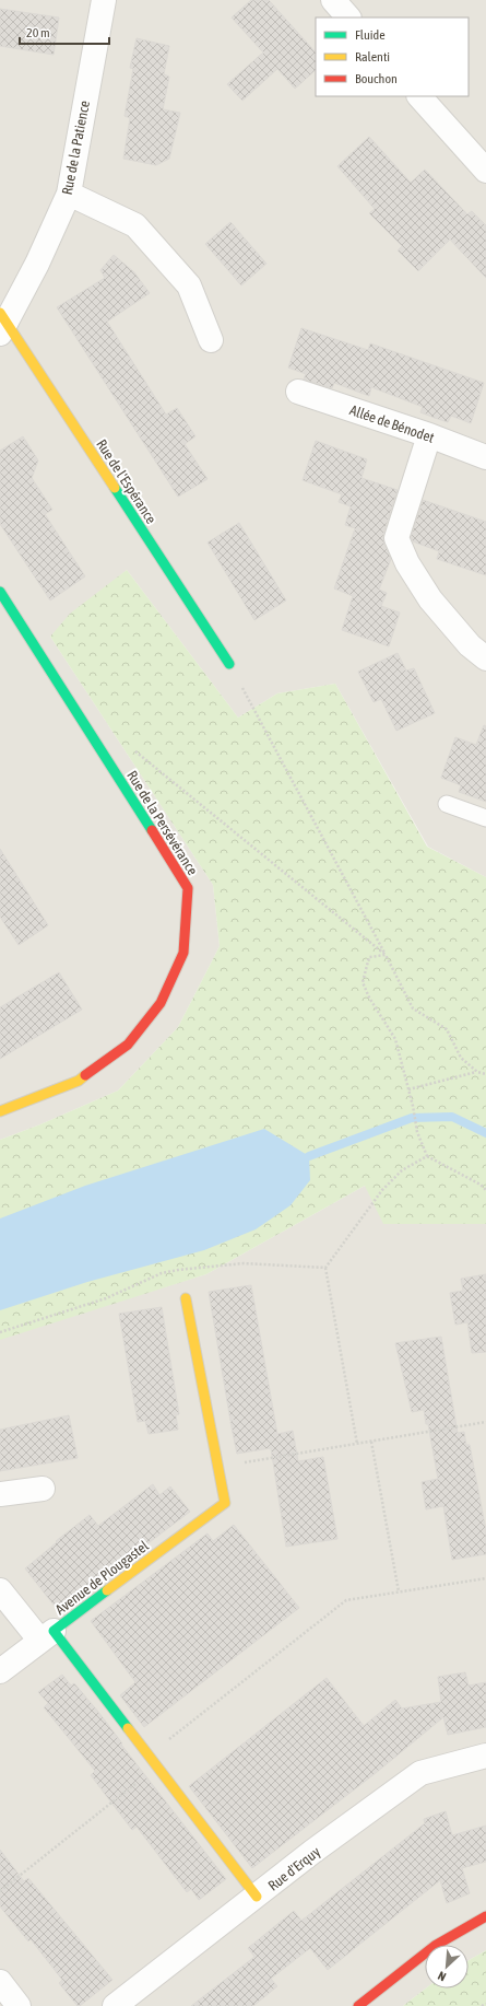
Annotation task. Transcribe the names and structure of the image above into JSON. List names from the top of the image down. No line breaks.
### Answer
{"streets":{"street":["Rue de la Patience","Allée de Bénodet","Rue de l'Espérance","Rue de la Persévérance","Avenue de Plougastel","Rue d'Erquy"]},"crossings":[["Rue de la Patience","Rue de l'Espérance"],["Avenue de Plougastel","Rue d'Erquy"]],"legend":["Fluide","Ralenti","Bouchon"],"scale_bar":"20 m","north":"bottom left"}
